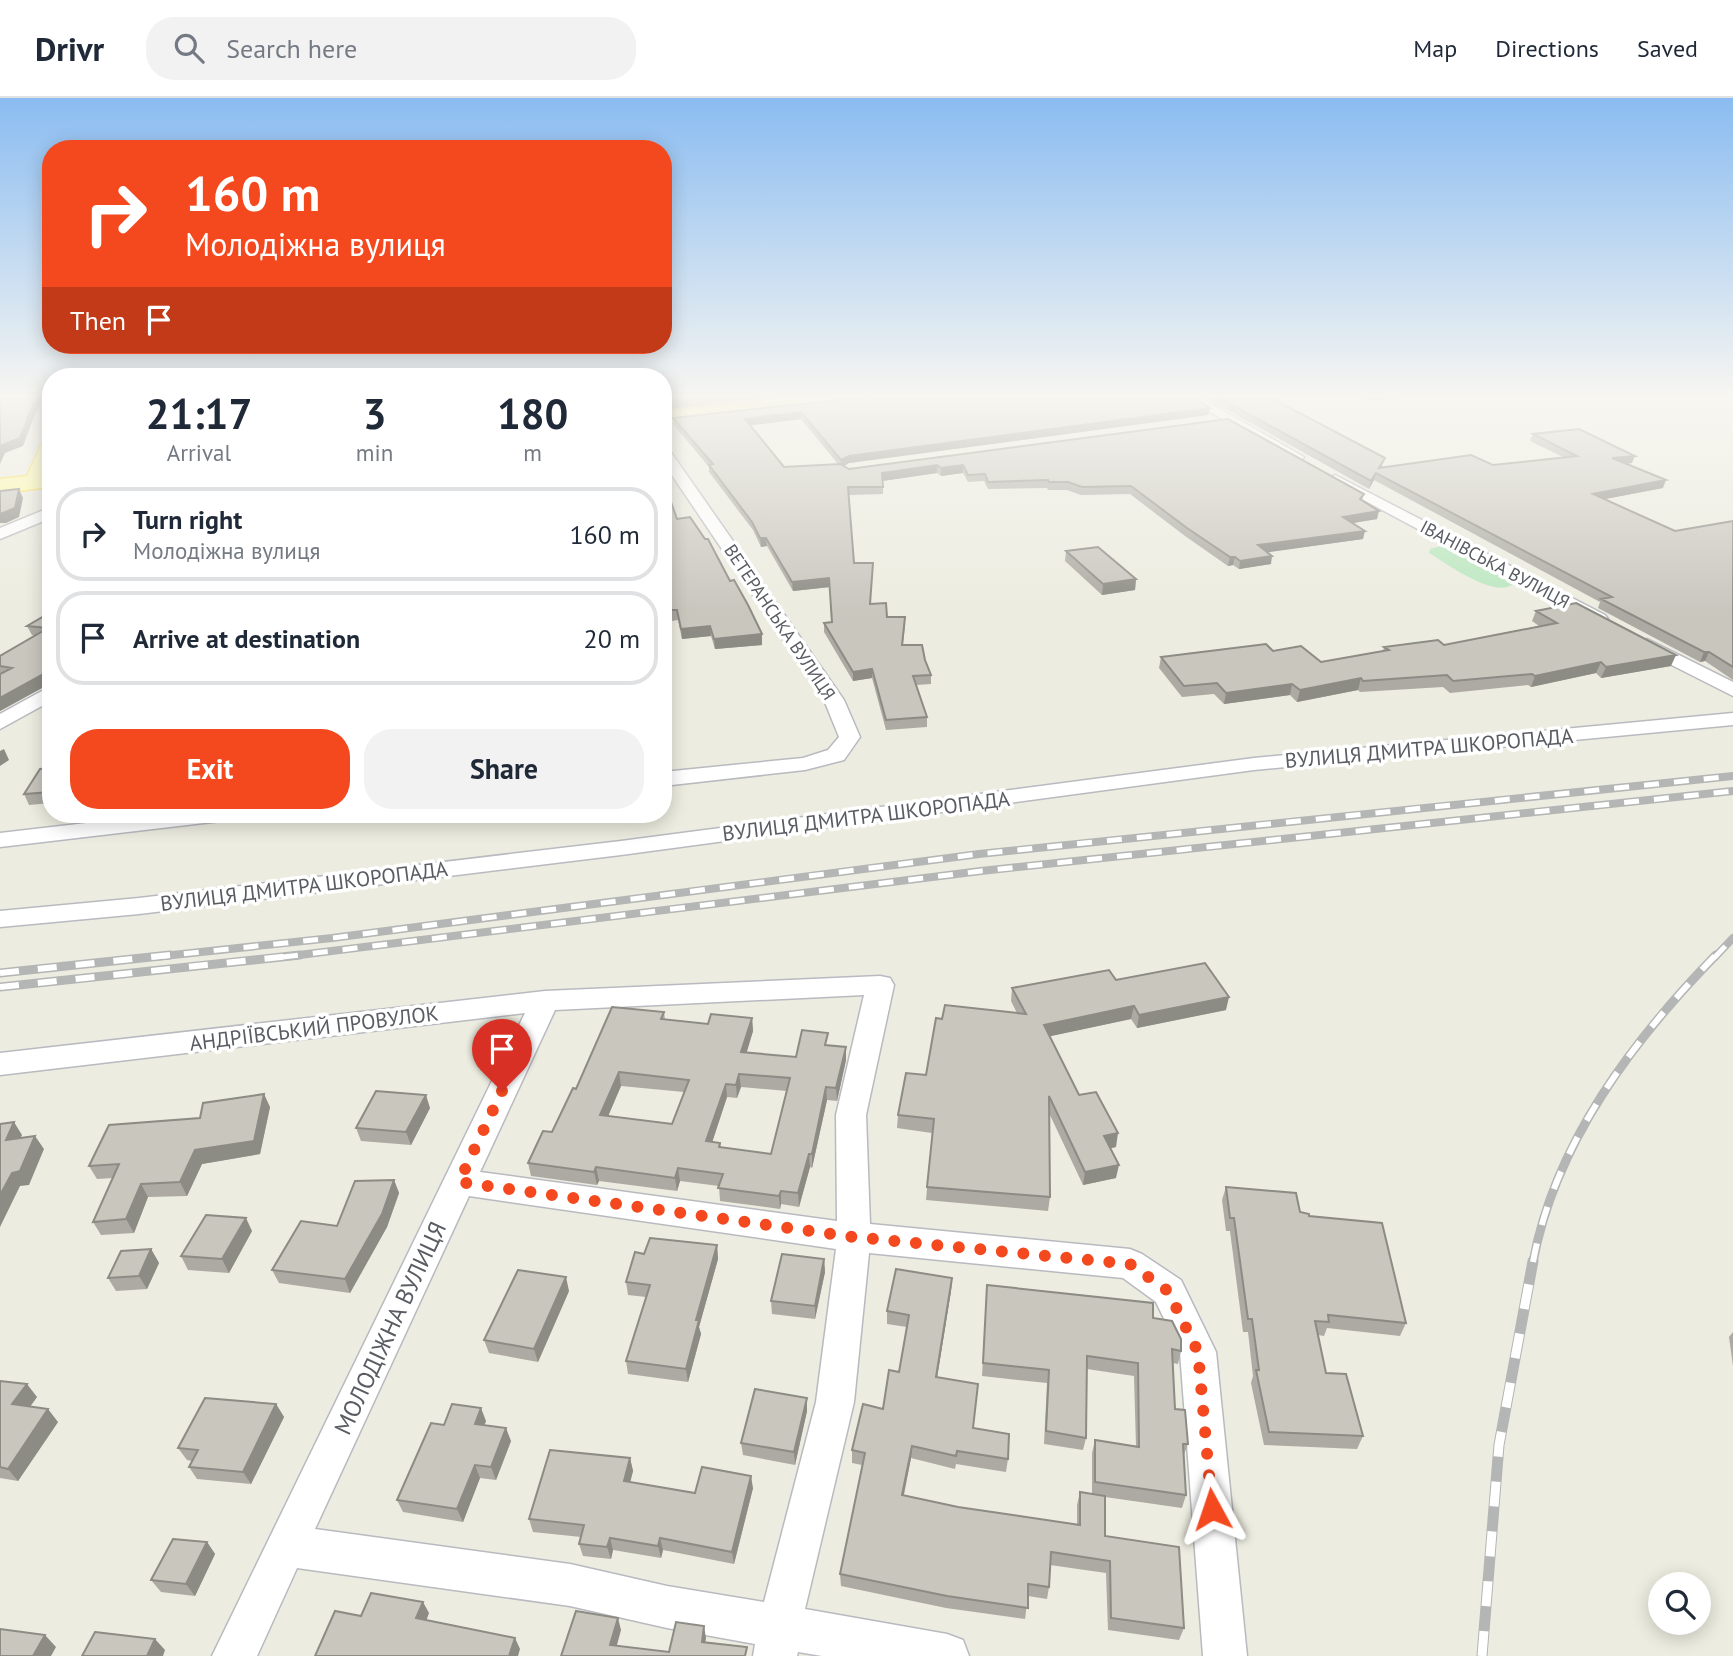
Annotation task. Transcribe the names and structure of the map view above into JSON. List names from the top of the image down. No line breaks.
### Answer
{"streets":{"street":["ІВАНІВСЬКА ВУЛИЦЯ","ВЕТЕРАНСЬКА ВУЛИЦЯ","ВУЛИЦЯ ДМИТРА ШКОРОПАДА","АНДРІЇВСЬКИЙ ПРОВУЛОК","МОЛОДІЖНА ВУЛИЦЯ"]},"crossings":[["АНДРІЇВСЬКИЙ ПРОВУЛОК","МОЛОДІЖНА ВУЛИЦЯ"]],"page":{"header":"Drivr","search":"Search here","nav":["Map","Directions","Saved"],"turn":["160 m","Молодіжна вулиця"],"then":"Then","eta":["21:17","Arrival","3","min","180","m"],"list":[{"name":"Turn right","note":"Молодіжна вулиця","value":"160 m"},{"name":"Arrive at destination","value":"20 m"}],"buttons":["Exit","Share"]}}
